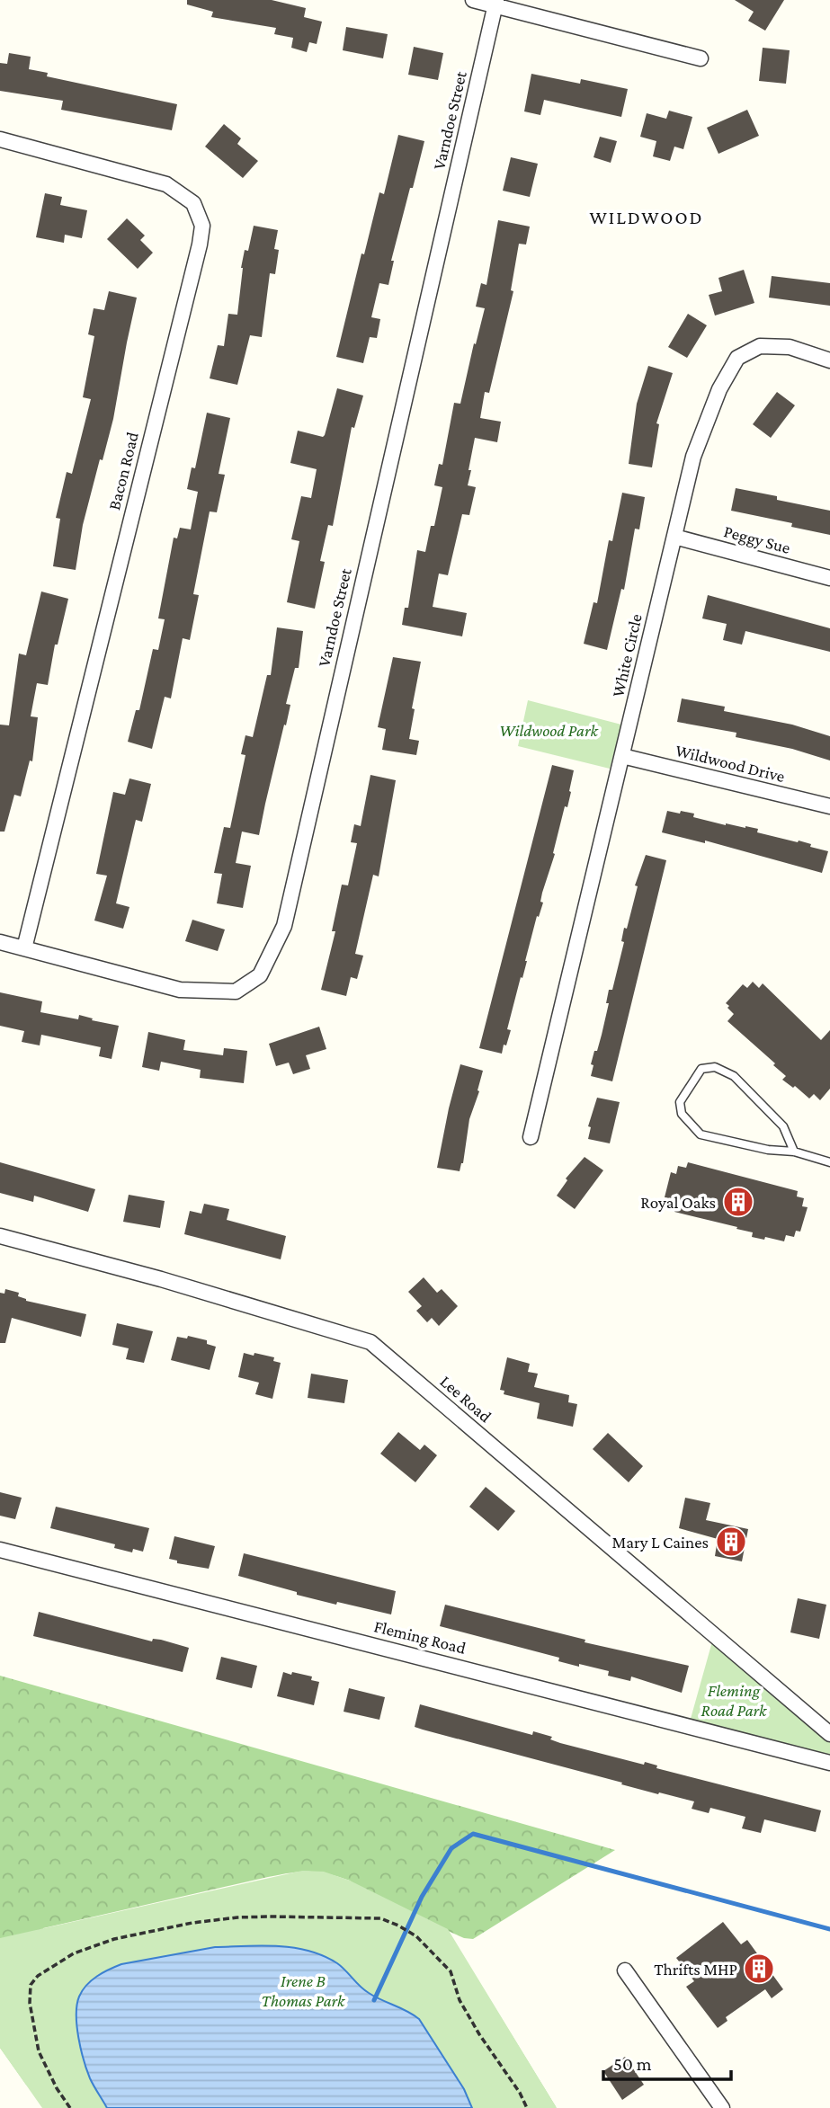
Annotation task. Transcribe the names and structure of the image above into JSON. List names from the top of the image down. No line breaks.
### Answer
{"streets":{"street":["Varndoe Street","Bacon Road","Peggy Sue","White Circle","Wildwood Drive","Lee Road","Fleming Road"]},"crossings":[["Varndoe Street","Bacon Road"],["Peggy Sue","White Circle"],["White Circle","Wildwood Drive"]],"districts":["WILDWOOD"],"parks":["Wildwood Park","Fleming Road Park","Irene B Thomas Park"],"places":{"building":["Royal Oaks","Mary L Caines","Thrifts MHP"]},"scale_bar":"50 m"}
